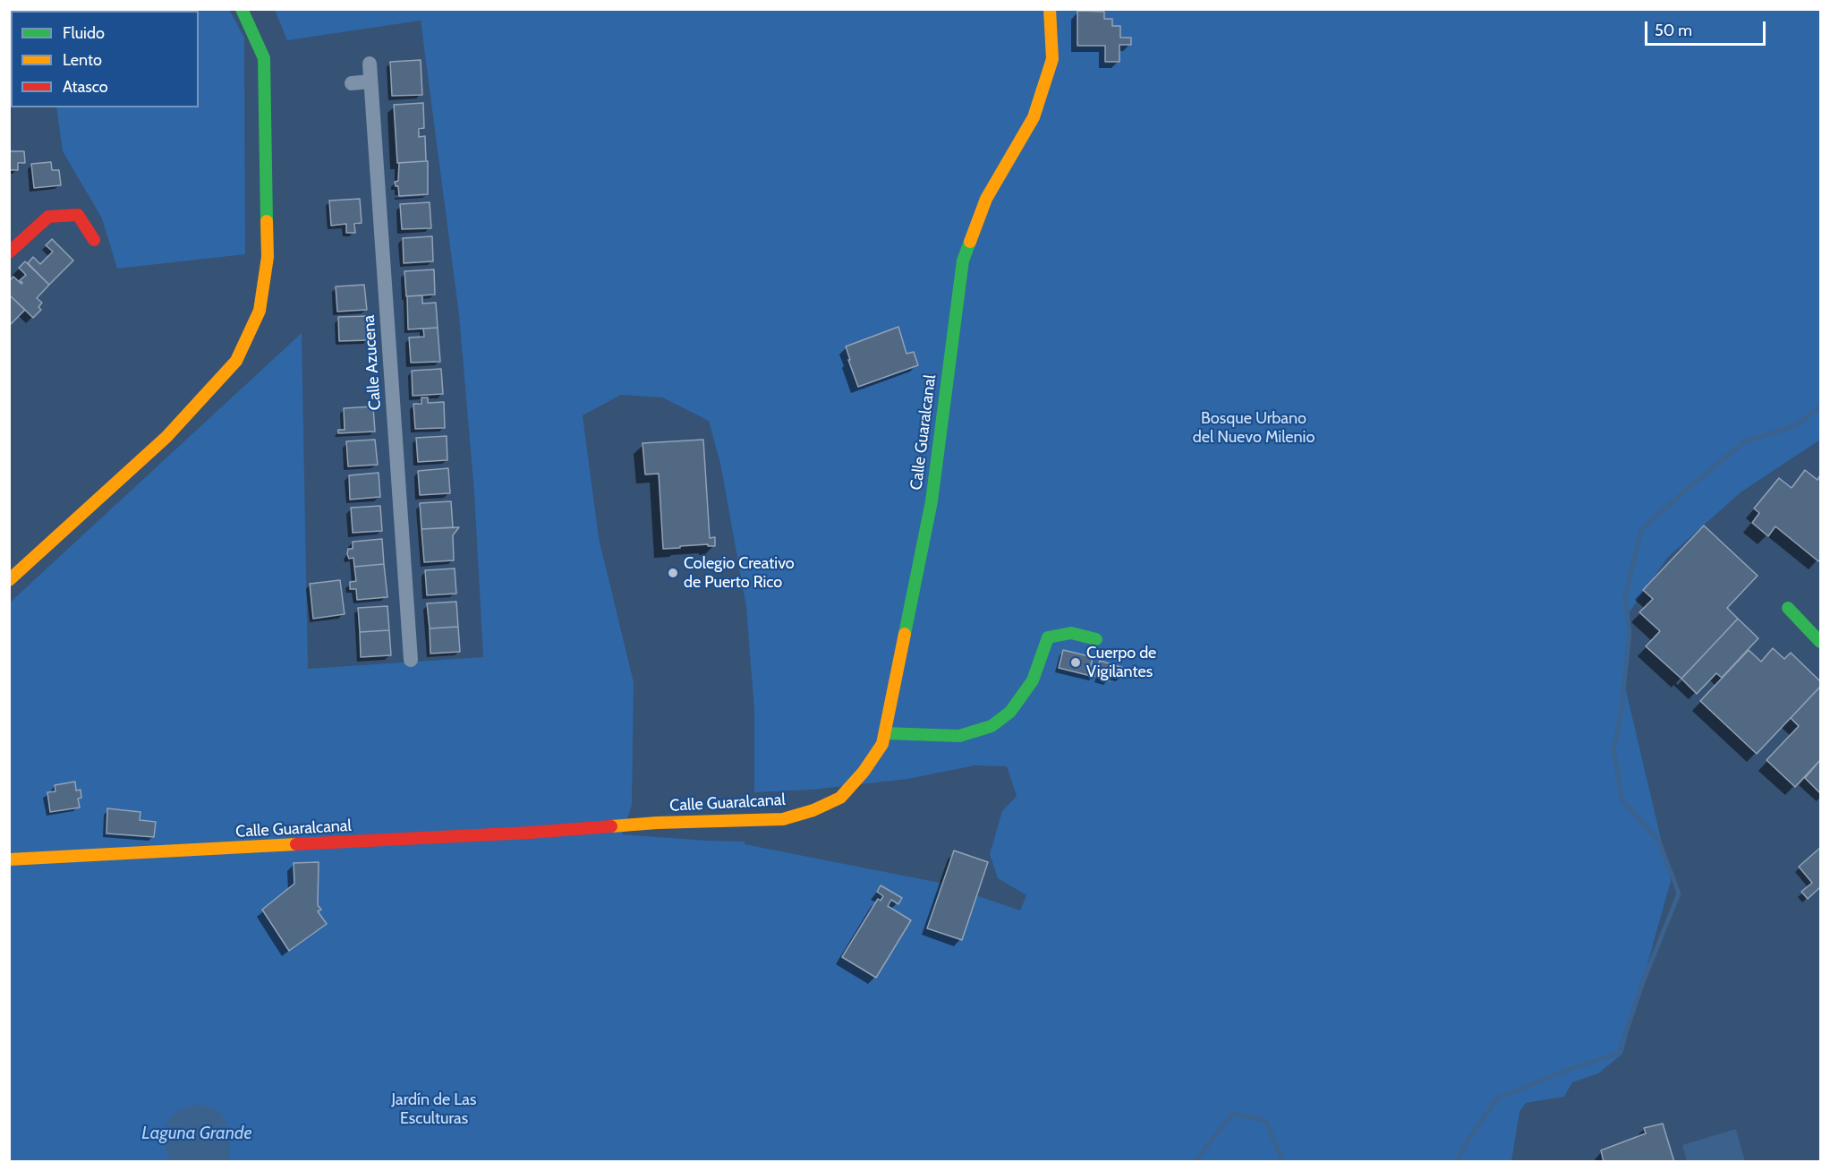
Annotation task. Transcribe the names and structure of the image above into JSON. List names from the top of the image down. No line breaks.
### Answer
{"streets":{"street":["Calle Azucena","Calle Guaralcanal"]},"water":["Laguna Grande"],"parks":["Bosque Urbano del Nuevo Milenio","Jardín de Las Esculturas"],"places":["Colegio Creativo de Puerto Rico","Cuerpo de Vigilantes"],"legend":["Fluido","Lento","Atasco"],"scale_bar":"50 m"}
